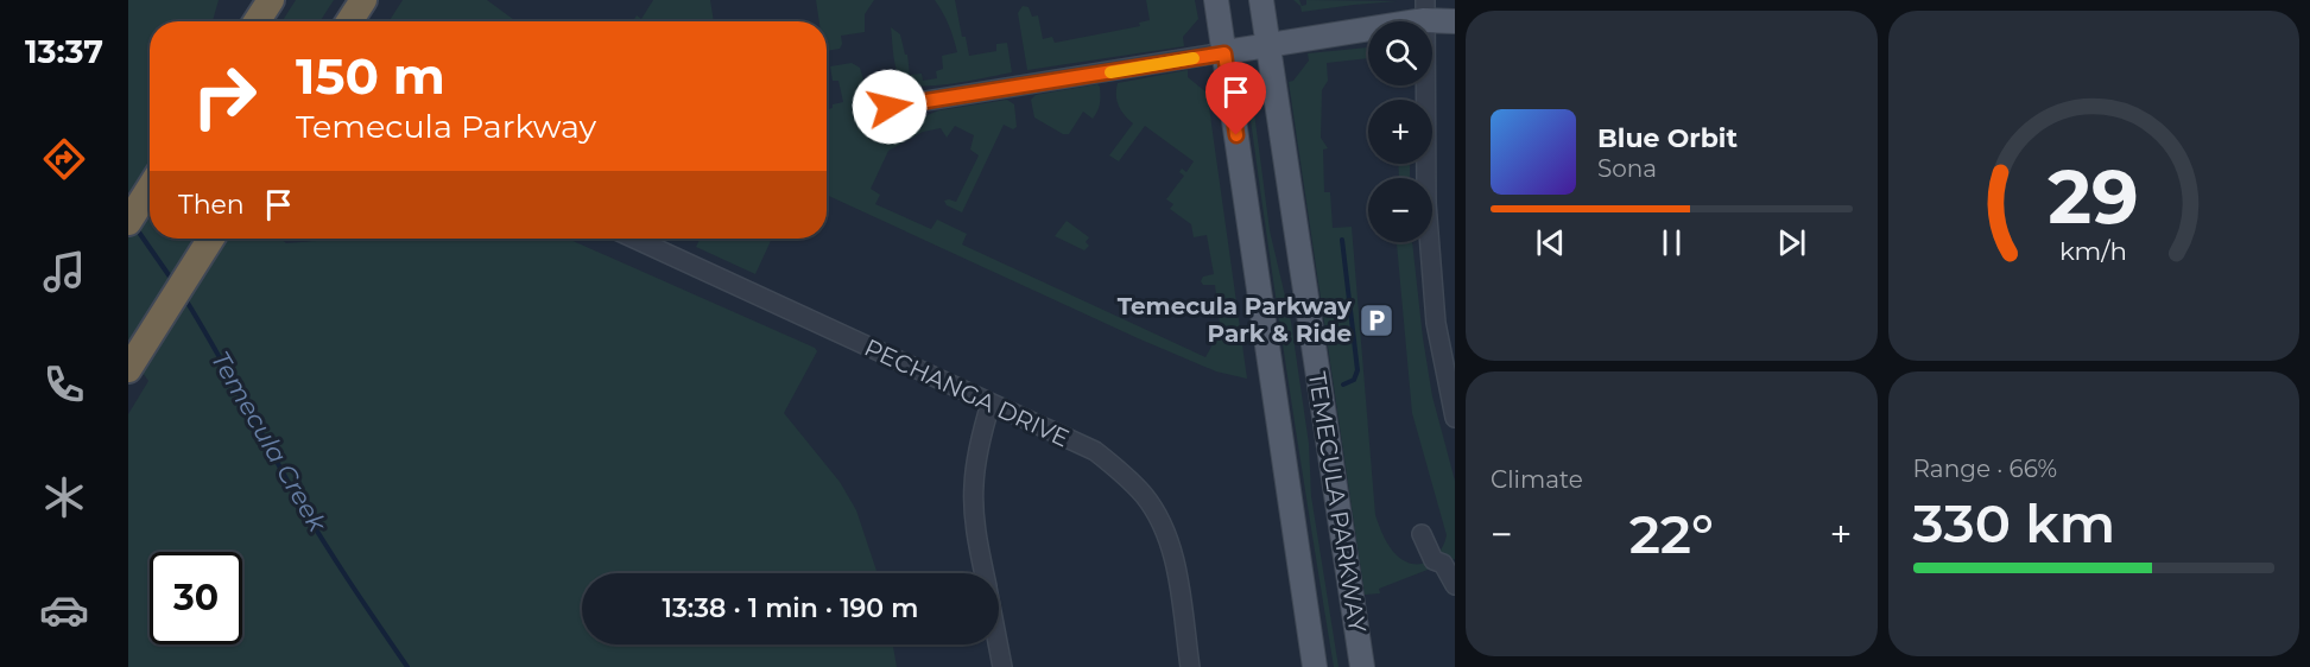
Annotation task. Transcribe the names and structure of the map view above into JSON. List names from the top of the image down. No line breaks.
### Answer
{"streets":{"main road":["TEMECULA PARKWAY"],"street":["PECHANGA DRIVE"]},"water":["Temecula Creek"],"places":{"parking":["Temecula Parkway Park & Ride"]},"page":{"tabs":"13:37","map_buttons":["+","−"],"turn":["150 m","Temecula Parkway"],"song":["Blue Orbit","Sona"],"then":"Then","tile":["Climate",["Range · 66%","330 km"]],"heat":["−","22°","+"],"limit":"30","trip":"13:38 · 1 min · 190 m","gauge":["29","km/h"]}}
